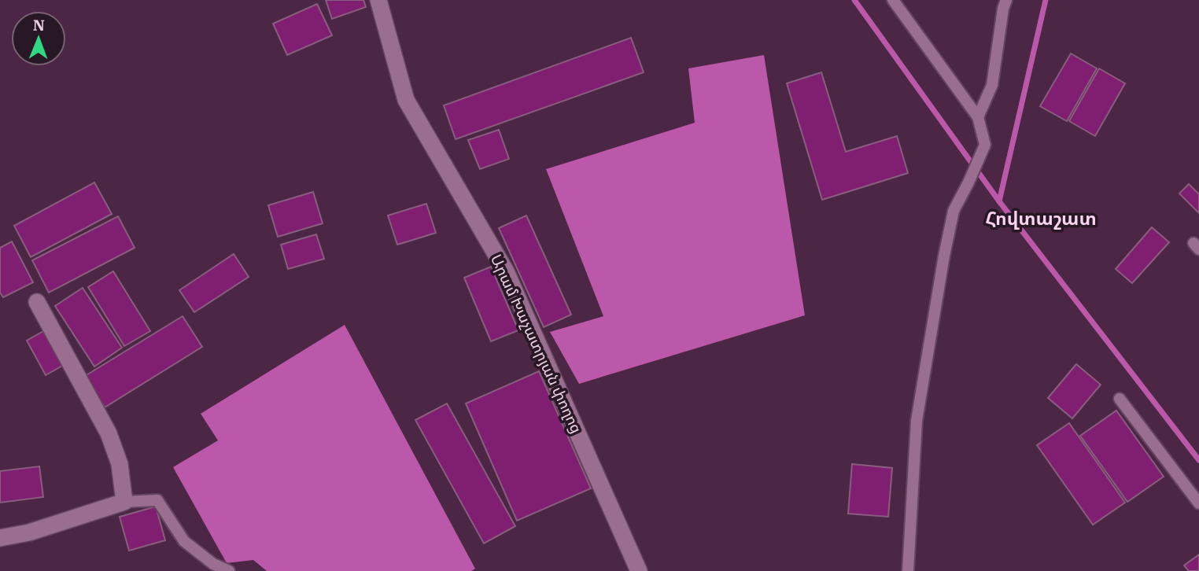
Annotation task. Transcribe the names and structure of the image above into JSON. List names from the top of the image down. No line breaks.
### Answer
{"streets":{"street":["Արամ Խաչատրյան փողոց"]},"districts":["Հովտաշատ"],"north":"top"}
